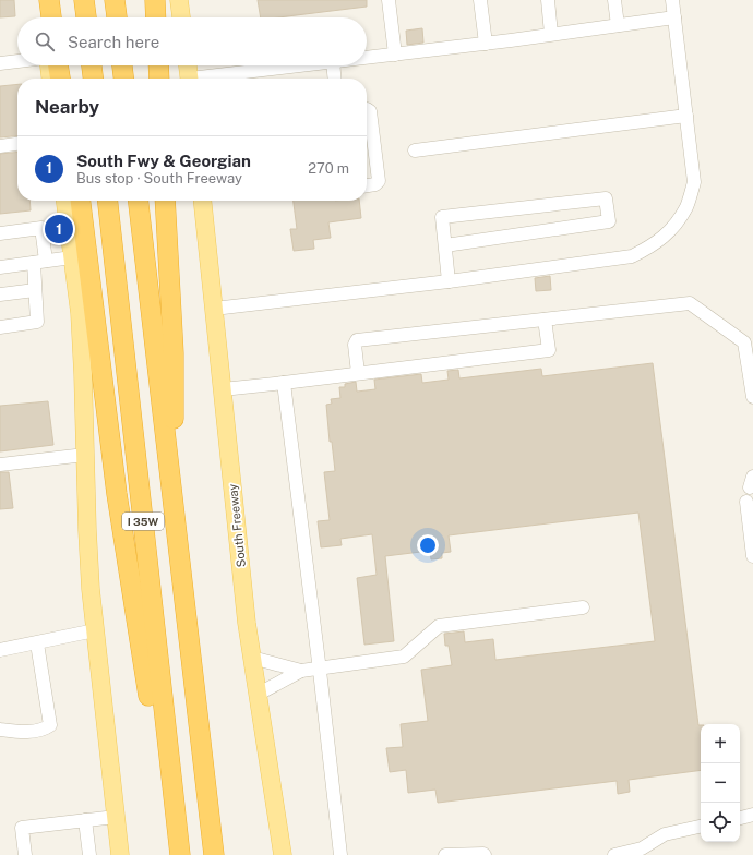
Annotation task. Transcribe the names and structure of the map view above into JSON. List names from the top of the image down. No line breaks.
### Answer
{"streets":{"highway":["I 35W"],"main road":["South Freeway"]},"page":{"search":"Search here","heading":"Nearby","list":[{"mark":"1","name":"South Fwy & Georgian","note":"Bus stop · South Freeway","value":"270 m"}],"pins":"1","map_buttons":["+","−"]}}
